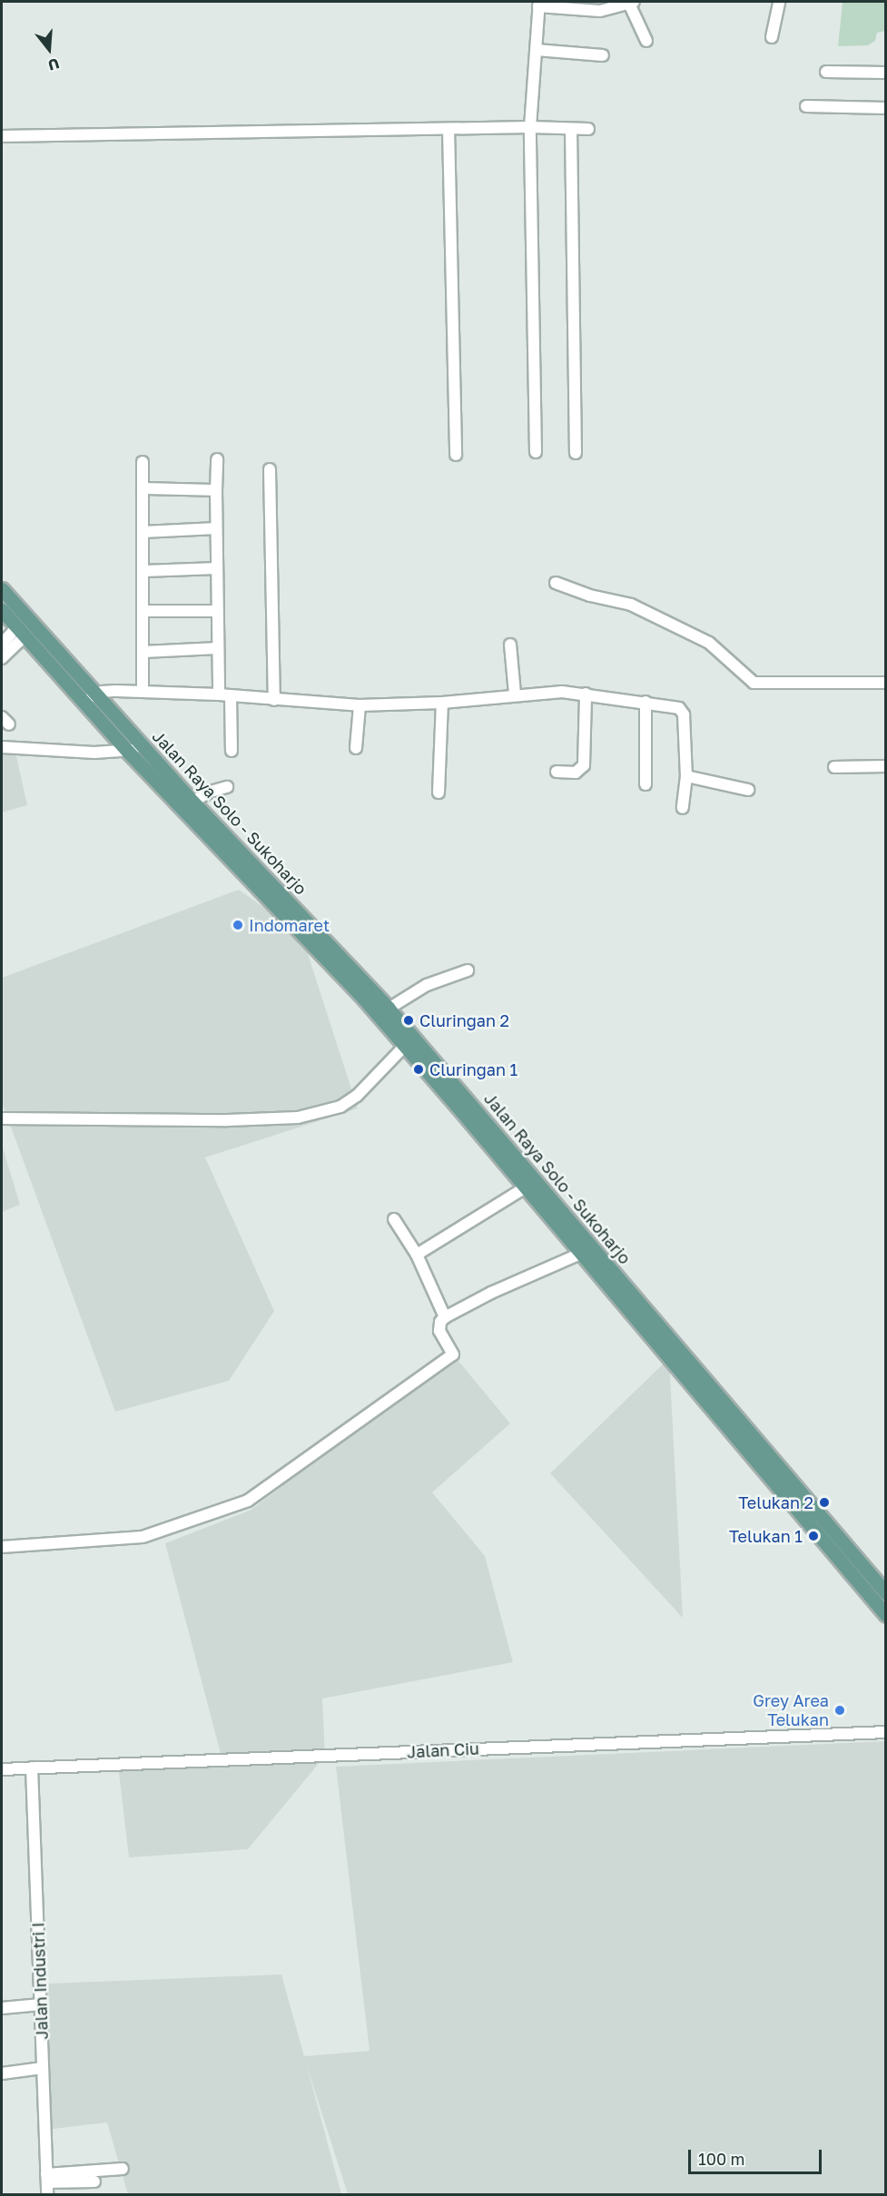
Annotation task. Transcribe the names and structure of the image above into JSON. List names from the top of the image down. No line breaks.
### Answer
{"streets":{"main road":["Jalan Raya Solo - Sukoharjo"],"street":["Jalan Ciu","Jalan Industri I"]},"crossings":[["Jalan Ciu","Jalan Industri I"]],"places":["Indomaret","Cluringan 2","Cluringan 1","Telukan 2","Telukan 1","Grey Area Telukan"],"scale_bar":"100 m","north":"bottom"}
